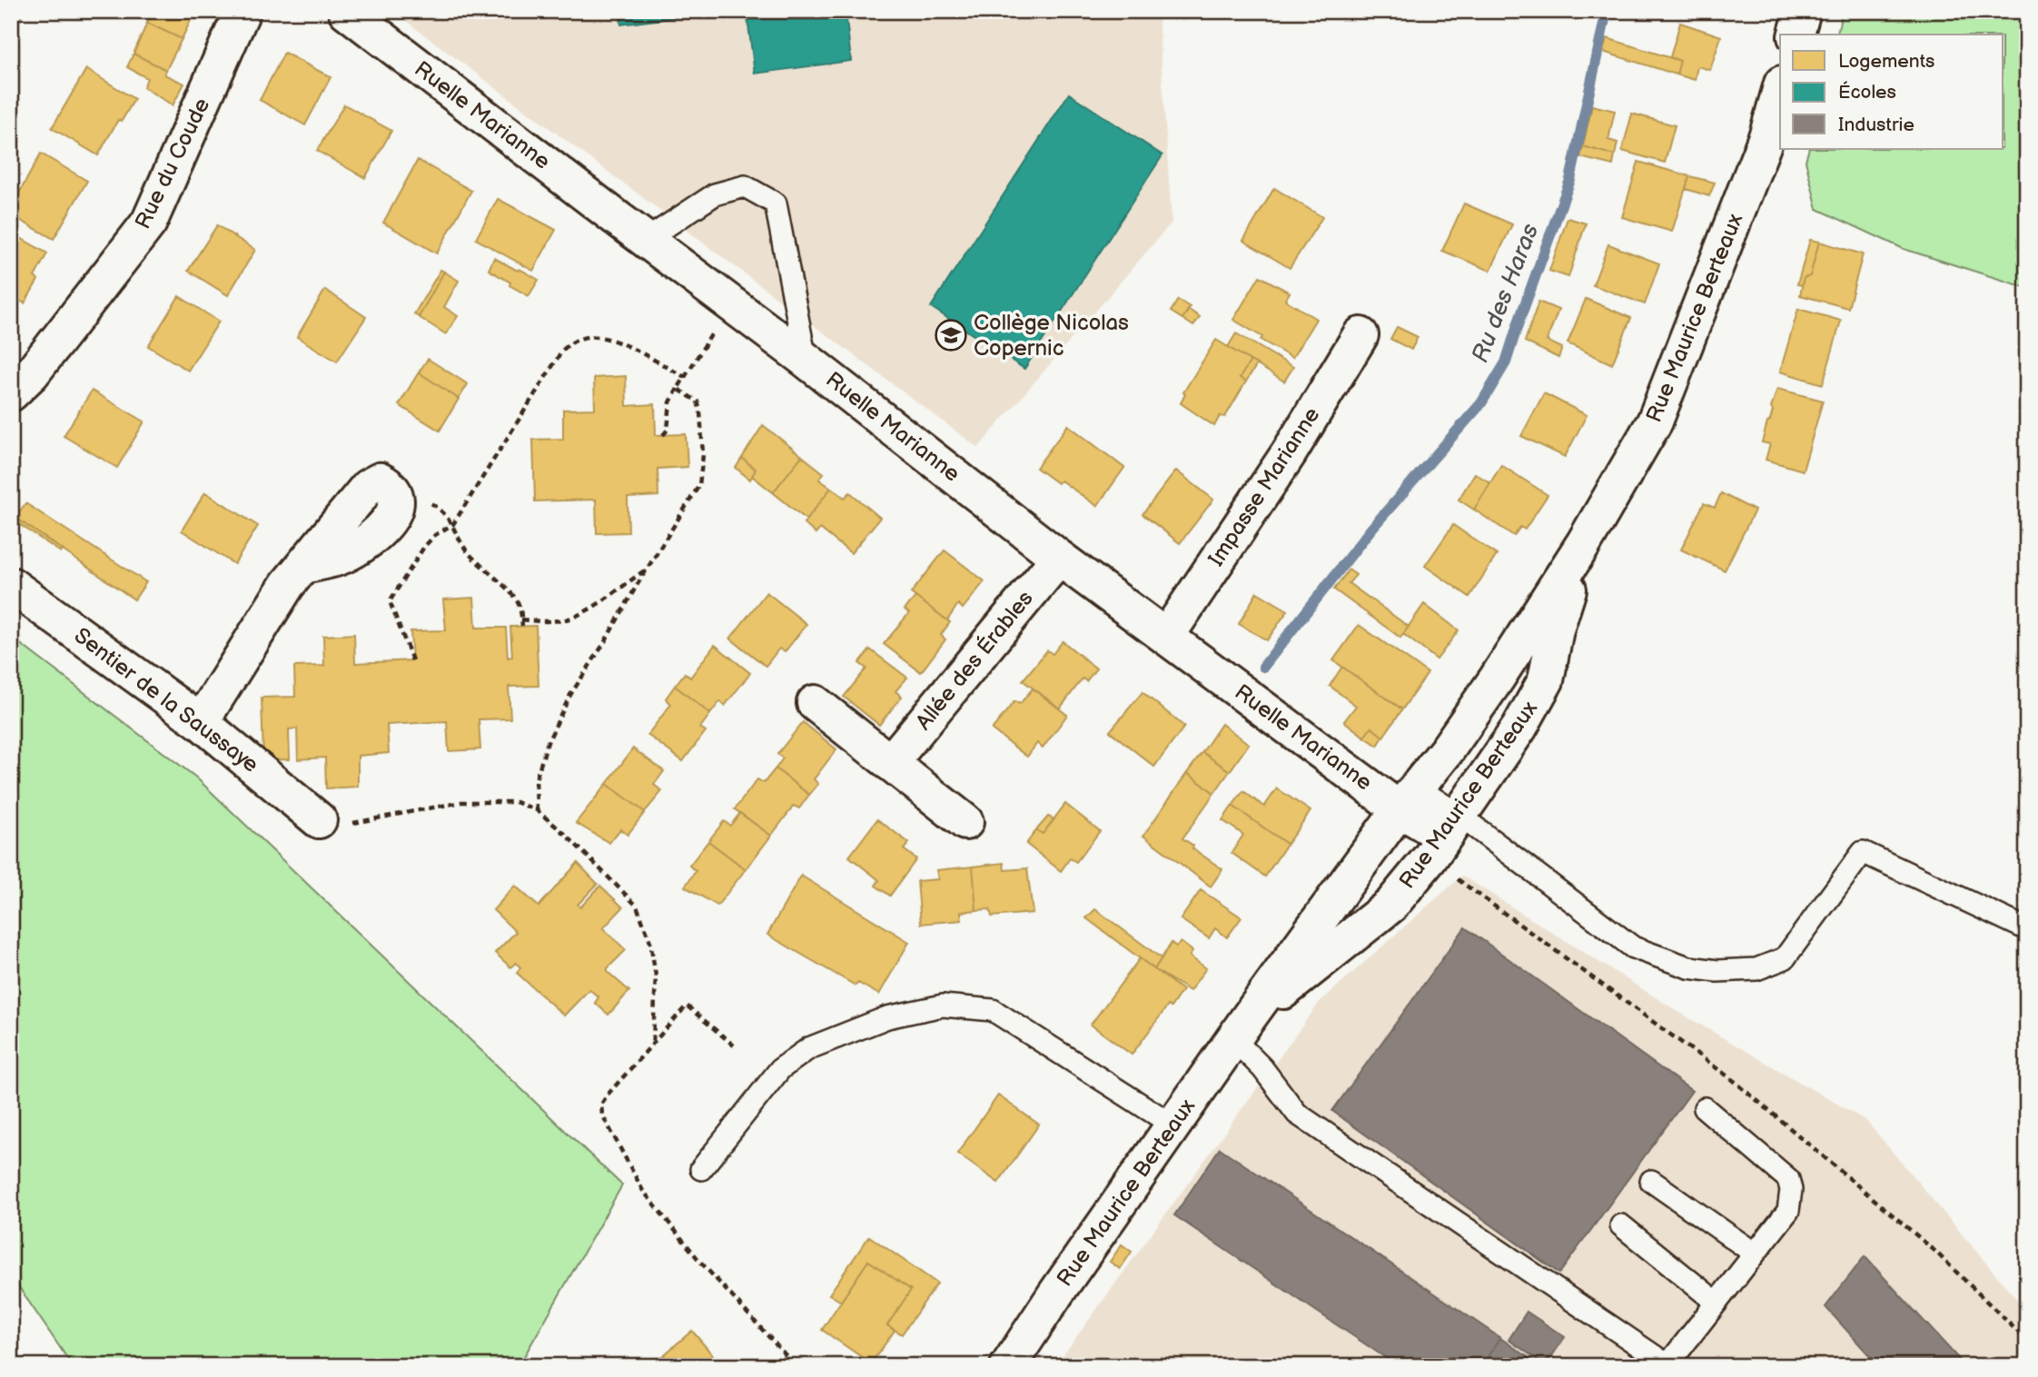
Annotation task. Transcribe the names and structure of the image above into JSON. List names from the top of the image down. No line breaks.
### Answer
{"streets":{"street":["Ruelle Marianne","Rue du Coude","Rue Maurice Berteaux","Impasse Marianne","Allée des Érables","Sentier de la Saussaye"]},"crossings":[["Ruelle Marianne","Rue Maurice Berteaux"],["Ruelle Marianne","Impasse Marianne"],["Ruelle Marianne","Allée des Érables"]],"water":["Ru des Haras"],"places":{"school or university":["Collège Nicolas Copernic"]},"legend":["Logements","Écoles","Industrie"]}
